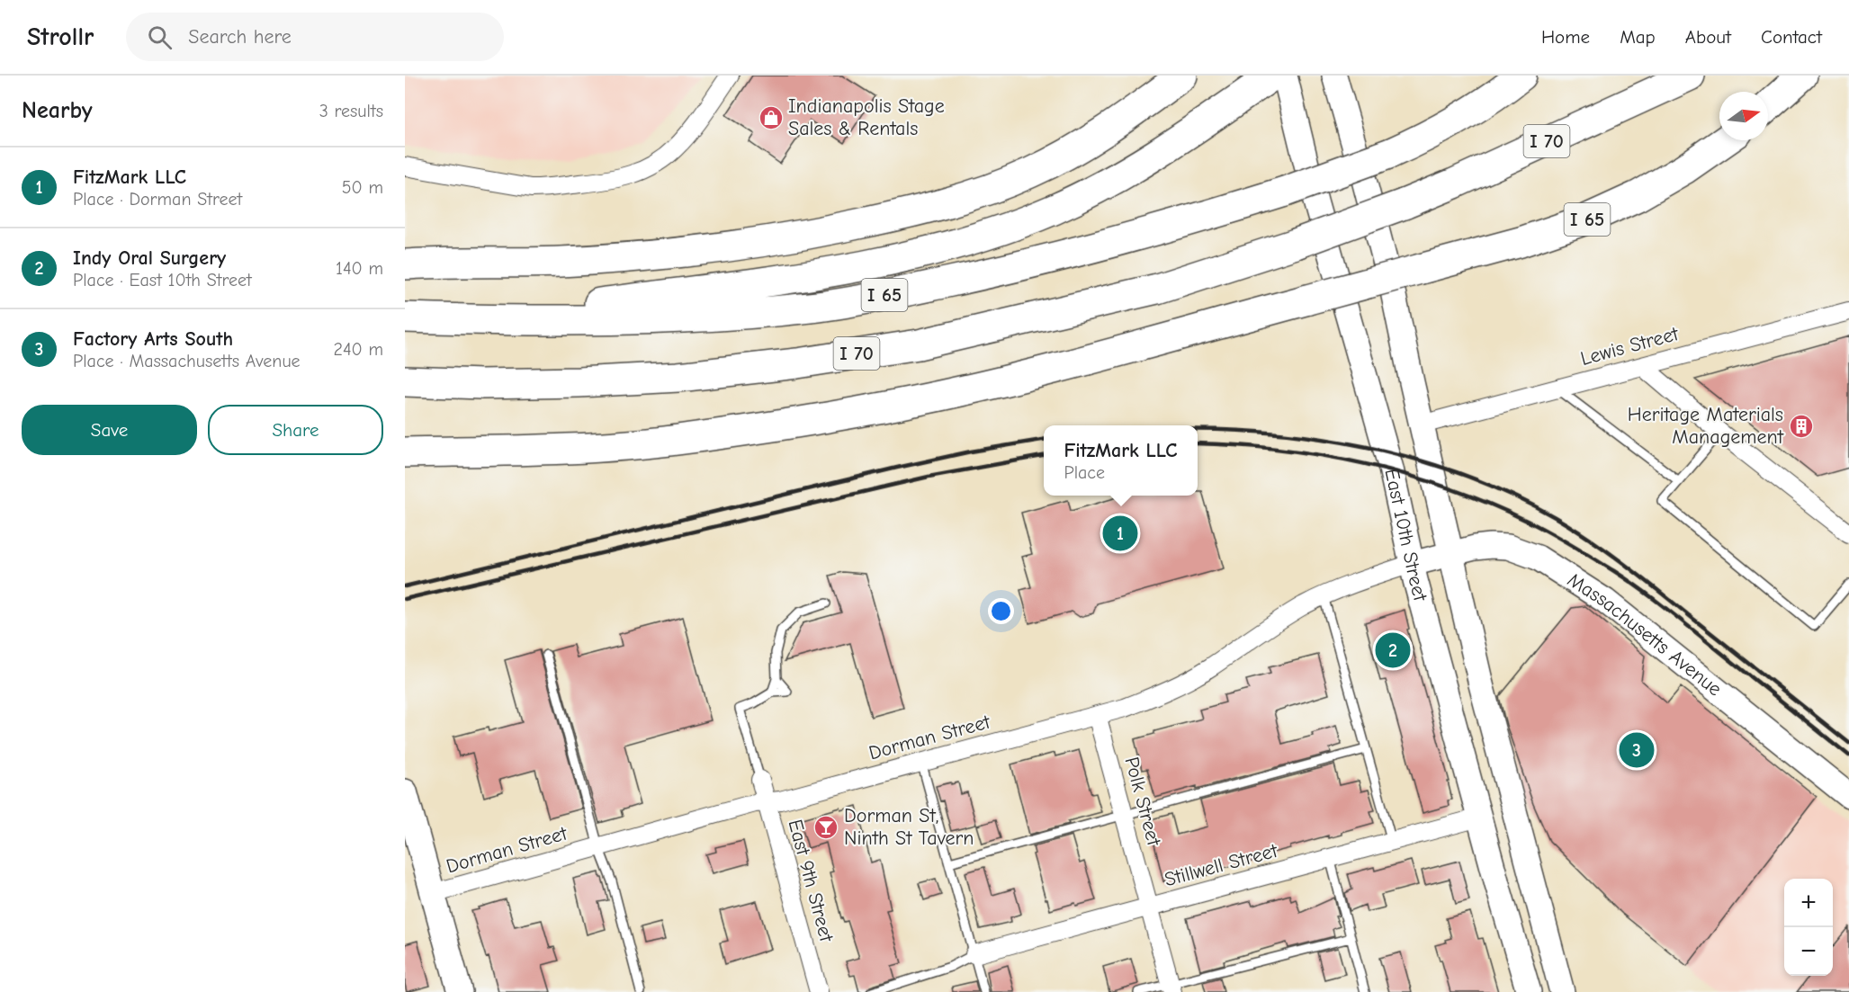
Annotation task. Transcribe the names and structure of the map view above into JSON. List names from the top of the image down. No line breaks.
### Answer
{"streets":{"highway":["I 70","I 65"],"main road":["East 10th Street","Massachusetts Avenue"],"street":["Lewis Street","Dorman Street","Polk Street","Stillwell Street","East 9th Street"]},"crossings":[["Lewis Street","East 10th Street"],["East 10th Street","Massachusetts Avenue"],["East 10th Street","Dorman Street"],["East 10th Street","Stillwell Street"],["Massachusetts Avenue","Dorman Street"],["Dorman Street","Polk Street"],["Dorman Street","East 9th Street"],["Polk Street","Stillwell Street"]],"places":{"shop":["Indianapolis Stage Sales & Rentals"],"building":["Heritage Materials Management"],"bar":["Dorman St, Ninth St Tavern"]},"north":"right","page":{"header":"Strollr","search":"Search here","nav":["Home","Map","About","Contact"],"heading":["Nearby","3 results"],"list":[{"mark":"1","name":"FitzMark LLC","note":"Place · Dorman Street","value":"50 m"},{"mark":"2","name":"Indy Oral Surgery","note":"Place · East 10th Street","value":"140 m"},{"mark":"3","name":"Factory Arts South","note":"Place · Massachusetts Avenue","value":"240 m"}],"buttons":["Save","Share"],"popup":["FitzMark LLC","Place"],"pins":["1","2","3"],"map_buttons":["+","−"]}}
